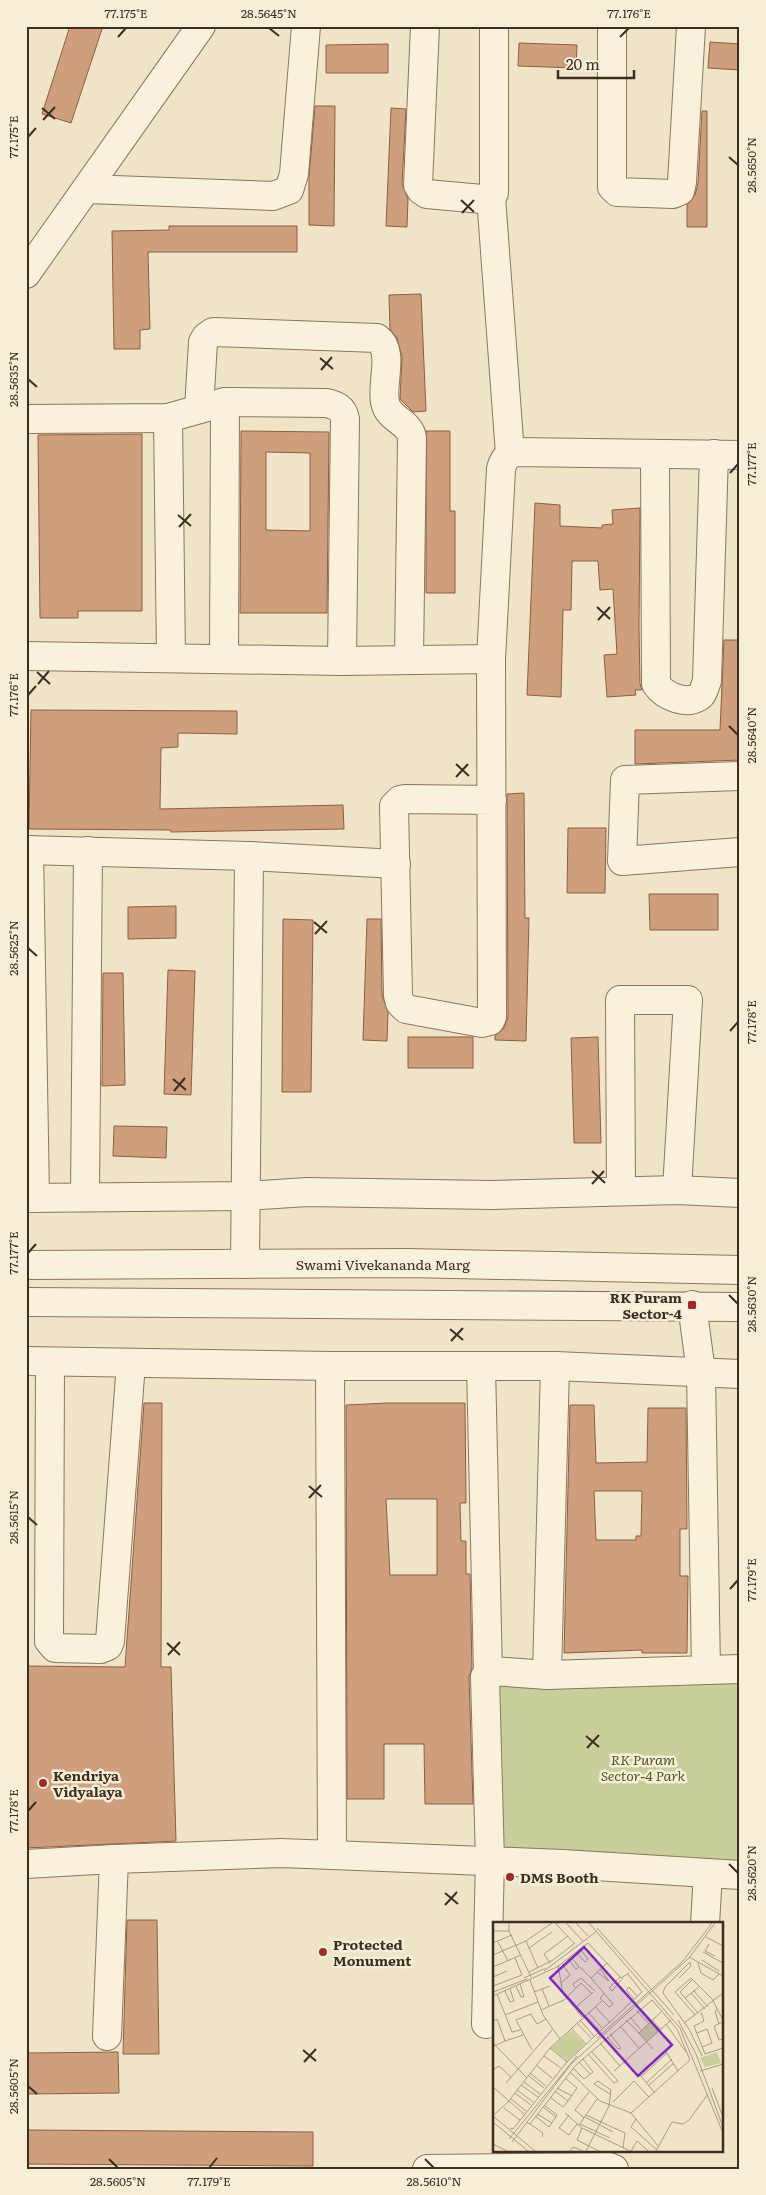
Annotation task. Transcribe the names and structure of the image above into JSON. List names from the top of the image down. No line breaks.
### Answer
{"streets":{"street":["Swami Vivekananda Marg"]},"parks":["RK Puram Sector-4 Park"],"places":{"transit":["RK Puram Sector-4"],"other":["Kendriya Vidyalaya","DMS Booth","Protected Monument"]},"scale_bar":"20 m","coordinates":["77.175°E","28.5645°N","77.176°E","28.5650°N","28.5635°N","77.177°E","28.5640°N","28.5625°N","77.178°E","28.5630°N","28.5615°N","77.179°E","28.5620°N","28.5605°N","28.5610°N"]}
